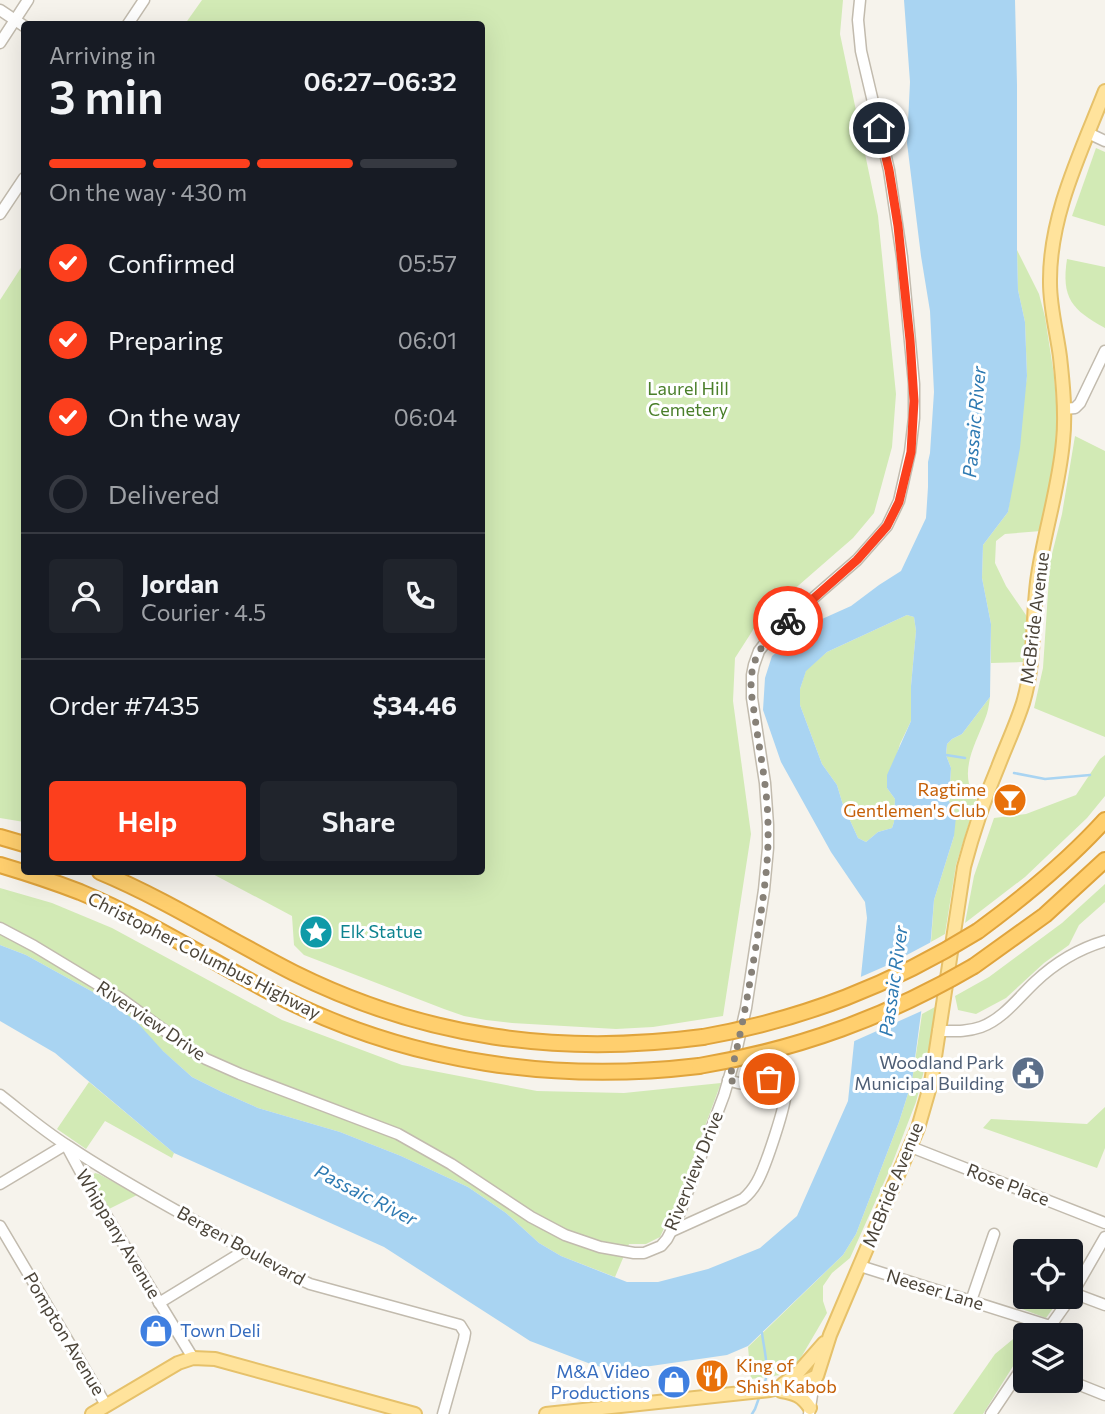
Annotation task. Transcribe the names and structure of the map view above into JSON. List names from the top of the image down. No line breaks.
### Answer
{"streets":{"highway":["Christopher Columbus Highway"],"main road":["McBride Avenue"],"street":["Riverview Drive","Rose Place","Whippany Avenue","Bergen Boulevard","Neeser Lane","Pompton Avenue"]},"crossings":[["McBride Avenue","Rose Place"],["McBride Avenue","Neeser Lane"],["Whippany Avenue","Bergen Boulevard"]],"water":["Passaic River"],"parks":["Laurel Hill Cemetery"],"places":{"bar":["Ragtime Gentlemen's Club"],"place":["Elk Statue"],"public building":["Woodland Park Municipal Building"],"shop":["Town Deli","M&A Video Productions"],"restaurant":["King of Shish Kabob"]},"page":{"heading":["3 min","Arriving in","06:27–06:32"],"panel":["Jordan","Courier · 4.5","Order #7435","$34.46"],"bar":"On the way · 430 m","list":[["Confirmed","05:57"],["Preparing","06:01"],["On the way","06:04"],"Delivered"],"buttons":["Help","Share"]}}
